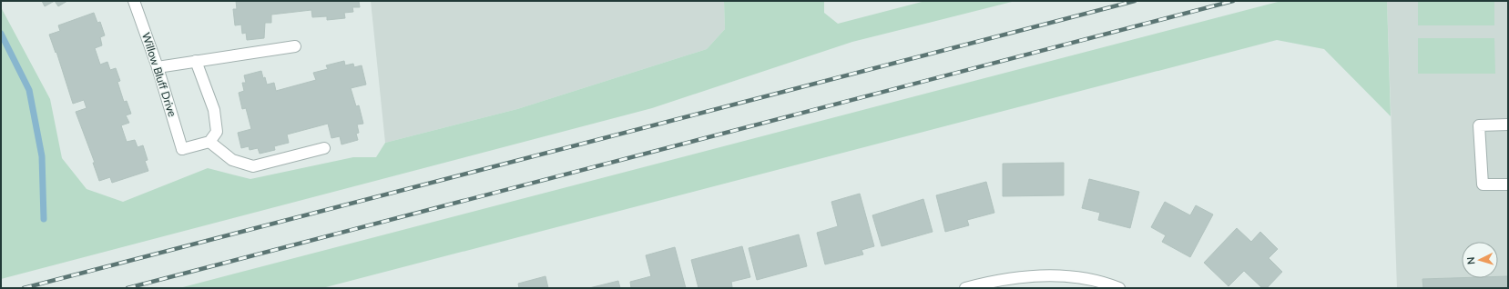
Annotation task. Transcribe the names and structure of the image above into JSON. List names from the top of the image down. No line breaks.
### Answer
{"streets":{"street":["Willow Bluff Drive"]},"north":"left"}
